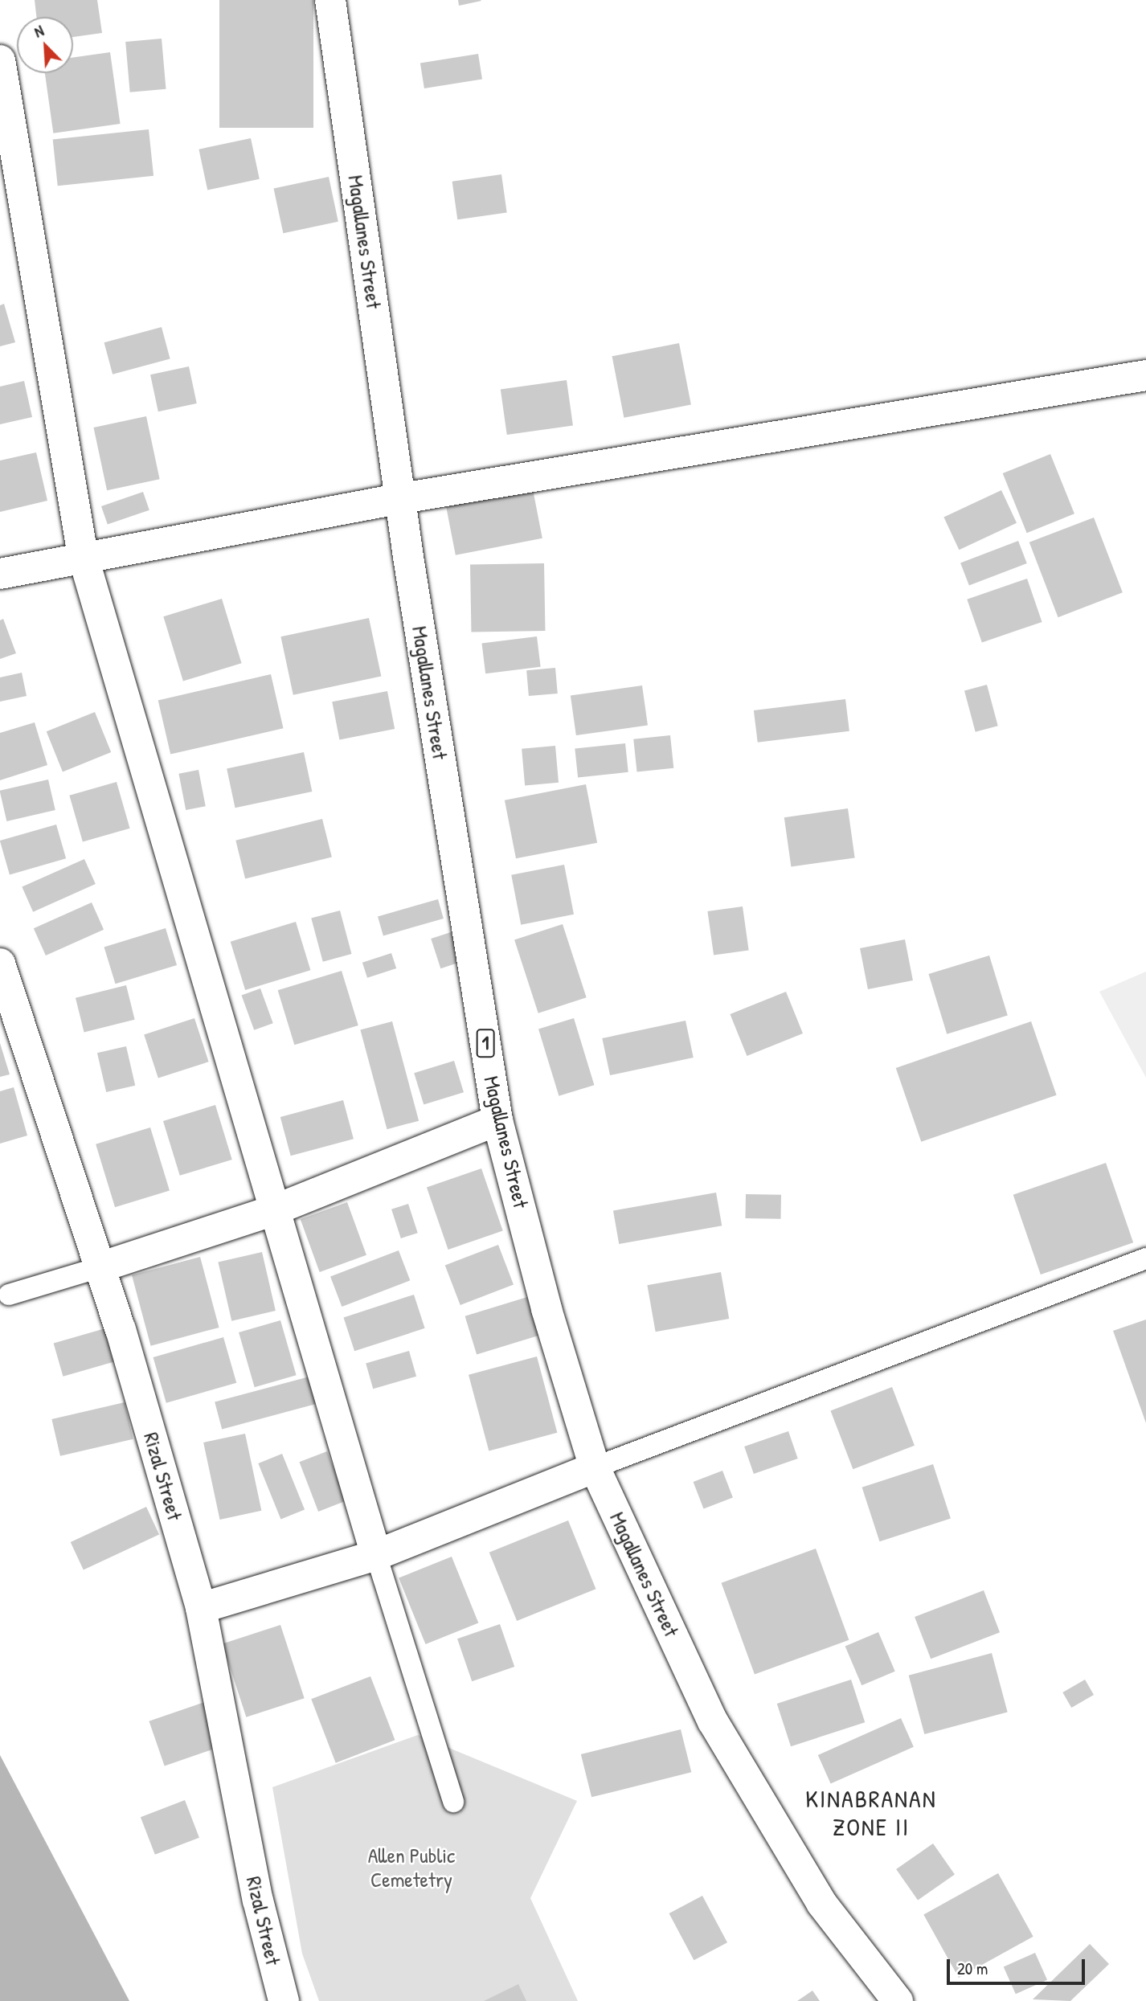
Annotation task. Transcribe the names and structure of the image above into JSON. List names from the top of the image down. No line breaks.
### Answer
{"streets":{"main road":["Magallanes Street","1","Rizal Street"]},"districts":["KINABRANAN ZONE II"],"parks":["Allen Public Cemetetry"],"scale_bar":"20 m","north":"top left"}
